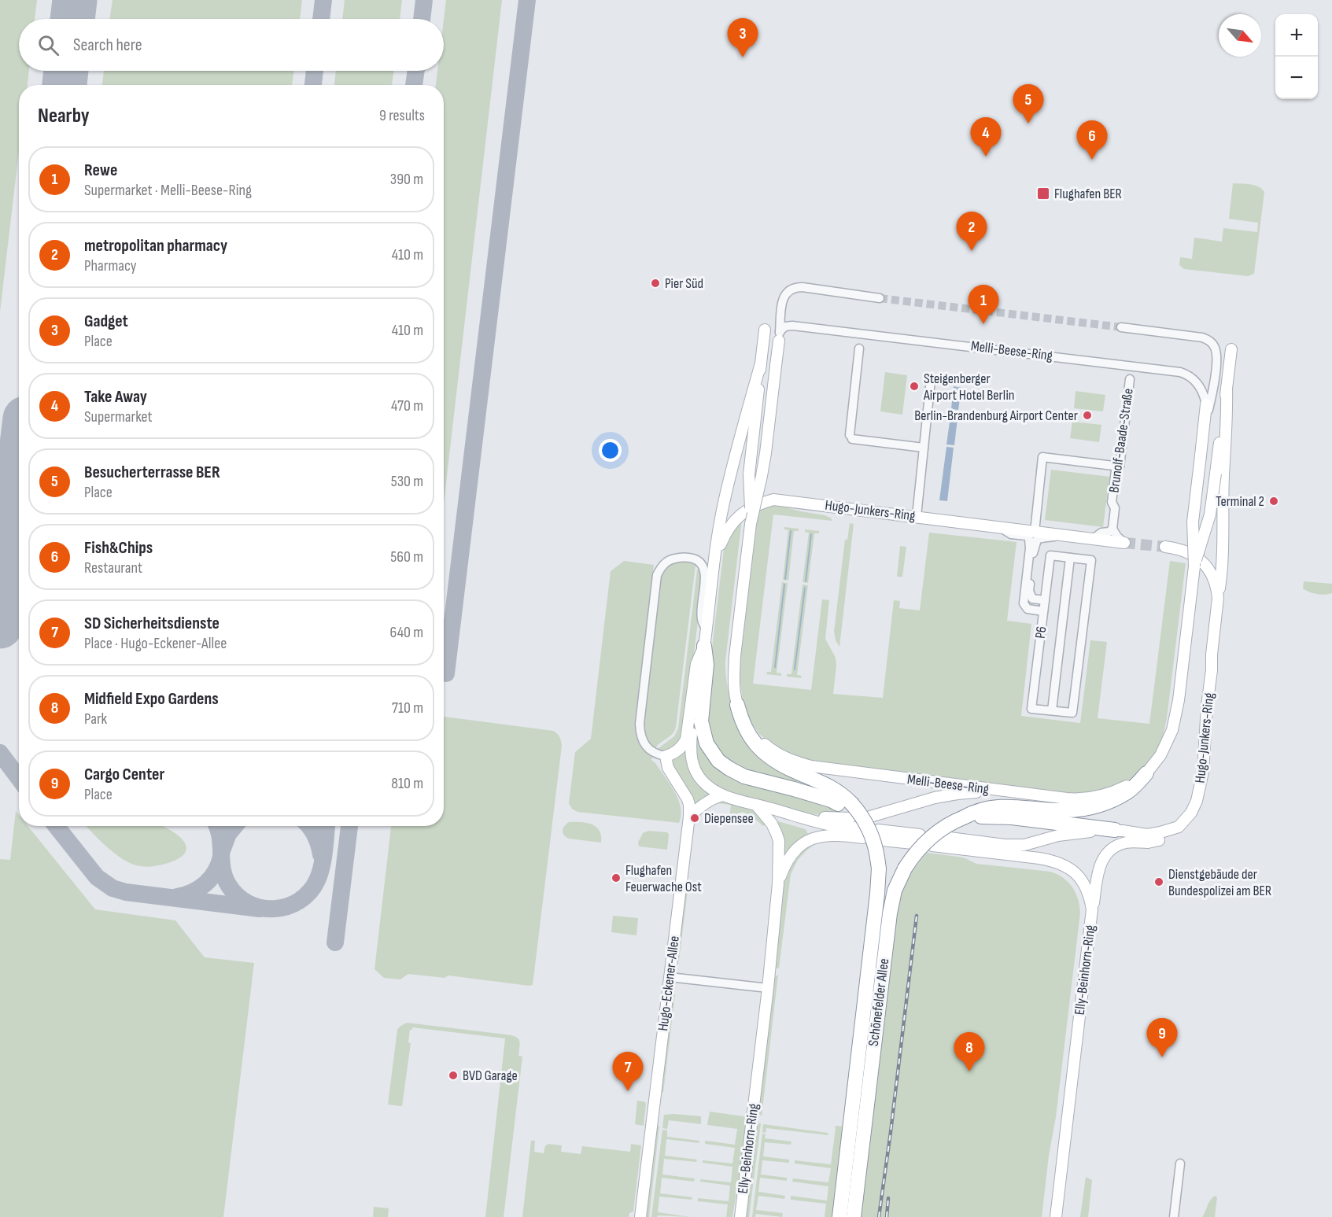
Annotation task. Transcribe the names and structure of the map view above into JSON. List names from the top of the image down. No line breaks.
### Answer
{"streets":{"highway":["Schönefelder Allee"],"street":["Melli-Beese-Ring","Brunolf-Baade-Straße","Hugo-Junkers-Ring","P6","Elly-Beinhorn-Ring","Hugo-Eckener-Allee"]},"crossings":[["Melli-Beese-Ring","Hugo-Junkers-Ring"],["Melli-Beese-Ring","Schönefelder Allee"],["Hugo-Junkers-Ring","Elly-Beinhorn-Ring"],["Hugo-Junkers-Ring","Hugo-Eckener-Allee"],["Hugo-Junkers-Ring","Schönefelder Allee"],["Elly-Beinhorn-Ring","Schönefelder Allee"]],"places":{"transit":["Flughafen BER"],"other":["Pier Süd","Steigenberger Airport Hotel Berlin","Berlin-Brandenburg Airport Center","Terminal 2","Diepensee","Flughafen Feuerwache Ost","Dienstgebäude der Bundespolizei am BER","BVD Garage"]},"north":"bottom right","page":{"map_buttons":["+","−"],"pins":["3","5","4","6","2","1","9","8","7"],"search":"Search here","heading":["Nearby","9 results"],"list":[{"mark":"1","name":"Rewe","note":"Supermarket · Melli-Beese-Ring","value":"390 m"},{"mark":"2","name":"metropolitan pharmacy","note":"Pharmacy","value":"410 m"},{"mark":"3","name":"Gadget","note":"Place","value":"410 m"},{"mark":"4","name":"Take Away","note":"Supermarket","value":"470 m"},{"mark":"5","name":"Besucherterrasse BER","note":"Place","value":"530 m"},{"mark":"6","name":"Fish&Chips","note":"Restaurant","value":"560 m"},{"mark":"7","name":"SD Sicherheitsdienste","note":"Place · Hugo-Eckener-Allee","value":"640 m"},{"mark":"8","name":"Midfield Expo Gardens","note":"Park","value":"710 m"},{"mark":"9","name":"Cargo Center","note":"Place","value":"810 m"}]}}
